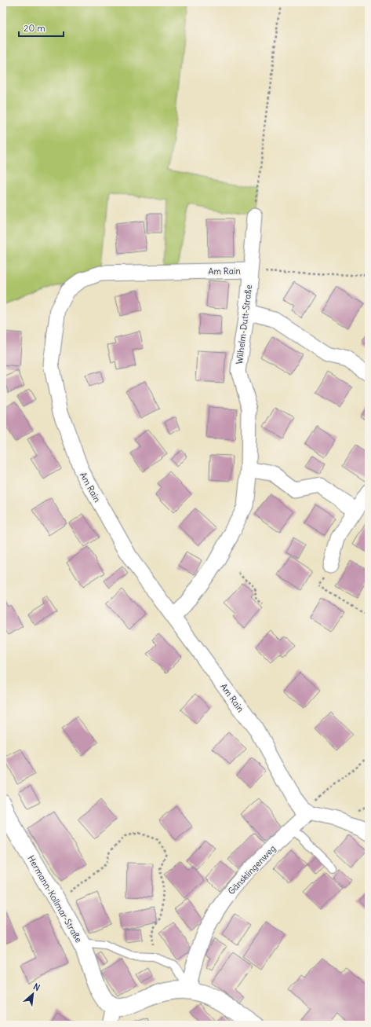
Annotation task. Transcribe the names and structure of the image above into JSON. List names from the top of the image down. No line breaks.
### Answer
{"streets":{"street":["Am Rain","Wilhelm-Dutt-Straße","Gänsklingenweg","Hermann-Kollmar-Straße"]},"crossings":[["Am Rain","Wilhelm-Dutt-Straße"],["Am Rain","Gänsklingenweg"]],"scale_bar":"20 m","north":"top right"}
